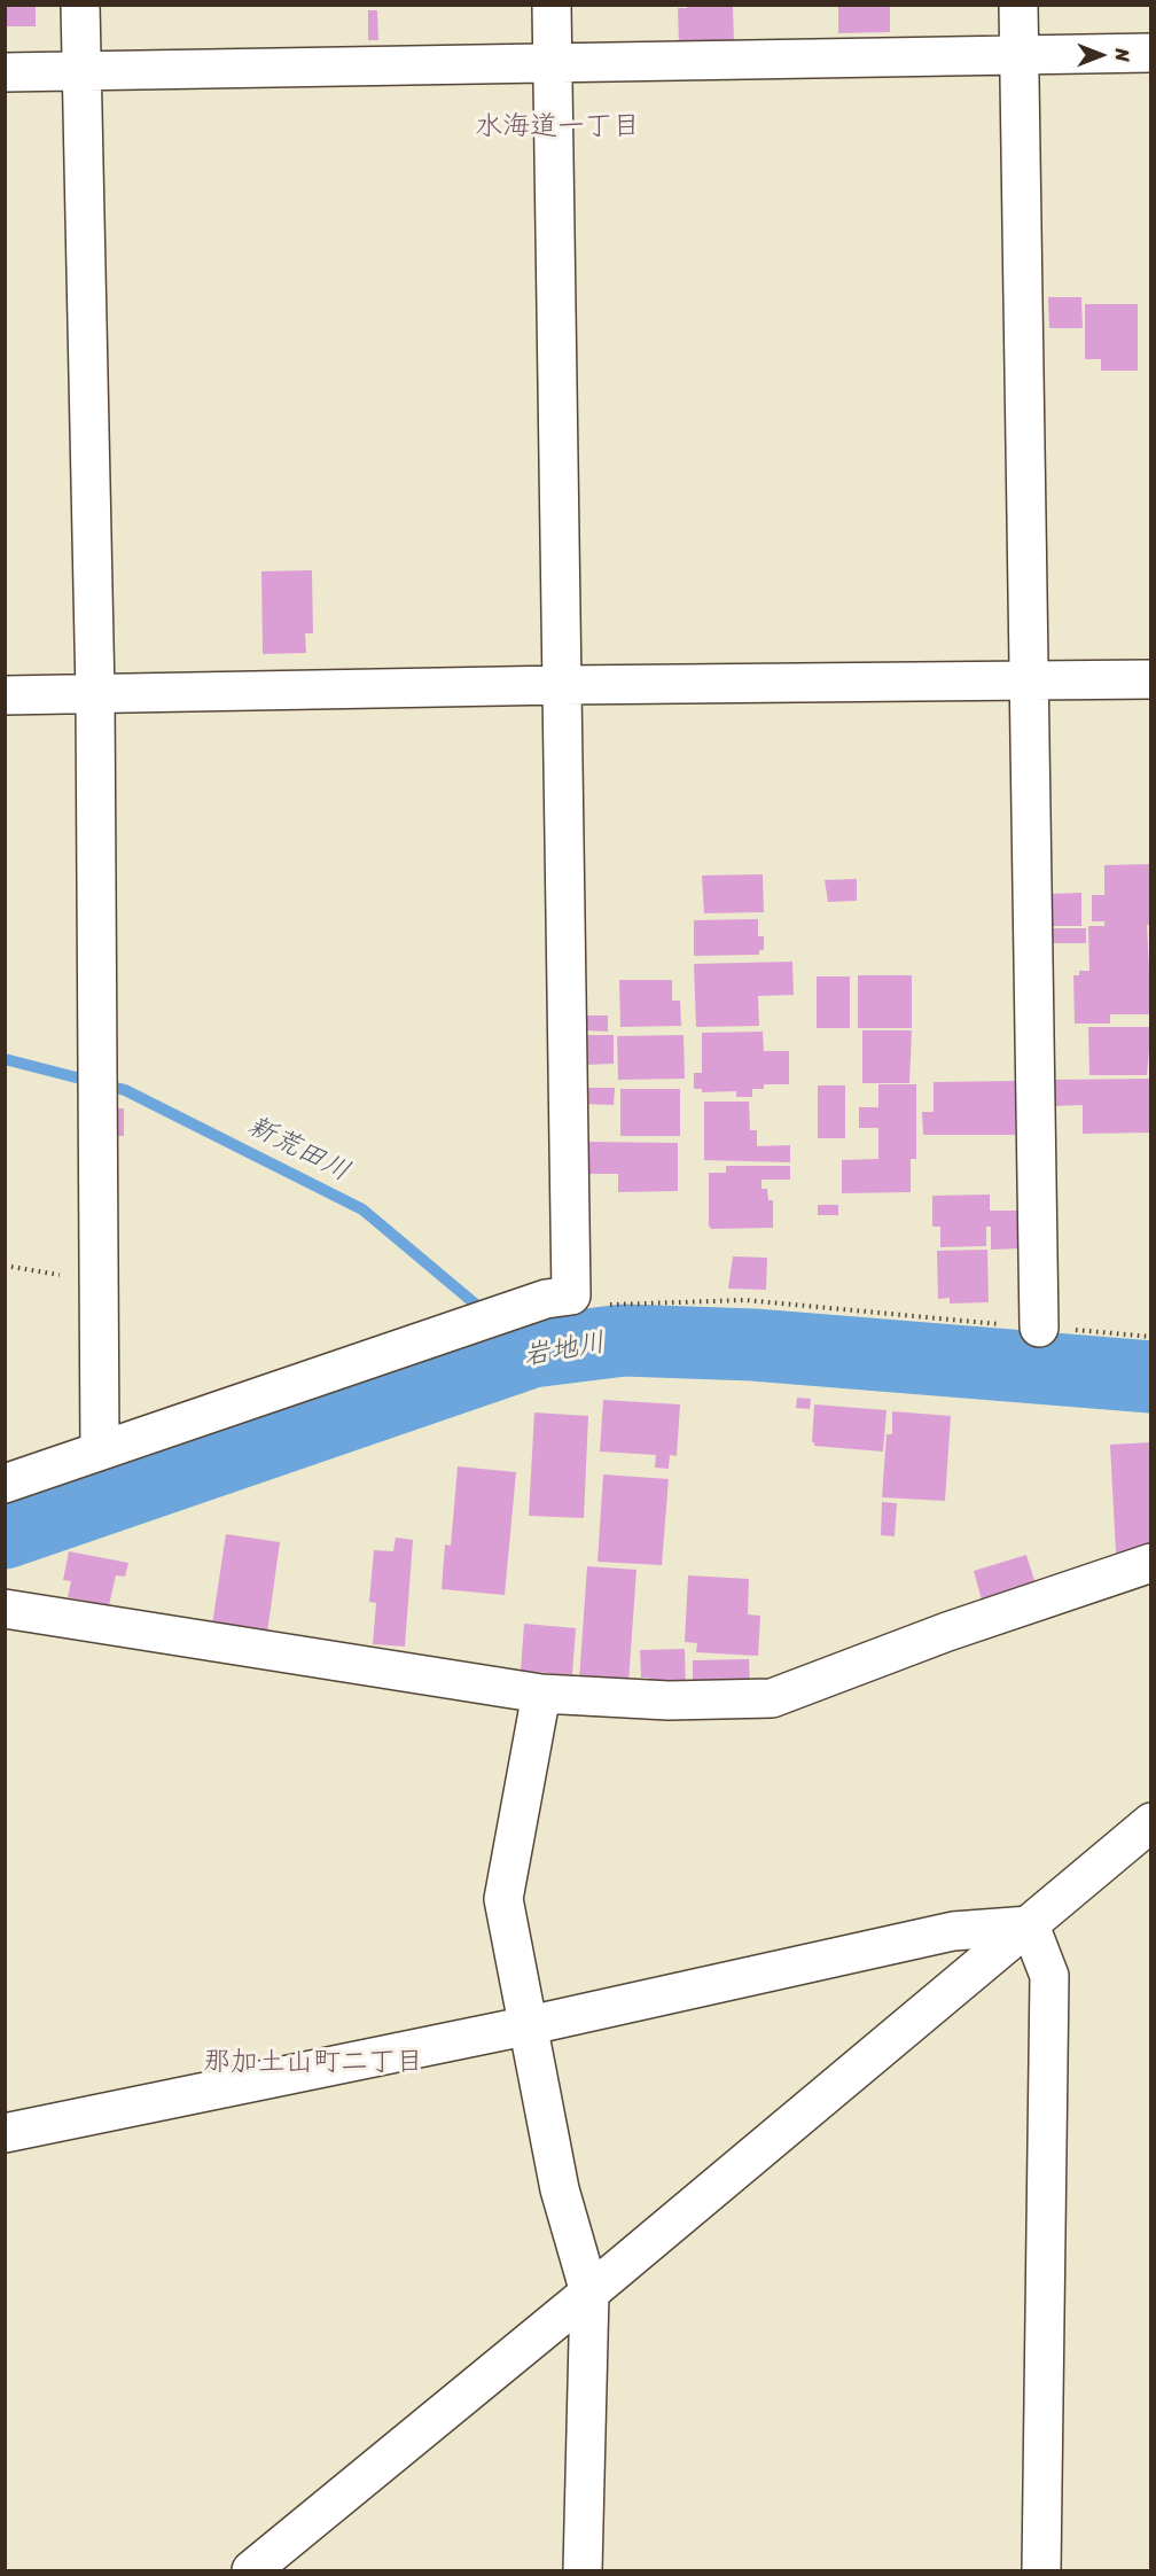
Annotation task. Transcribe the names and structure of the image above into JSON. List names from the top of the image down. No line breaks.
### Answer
{"districts":["水海道一丁目","那加土山町二丁目"],"water":["新荒田川","岩地川"],"north":"right"}
